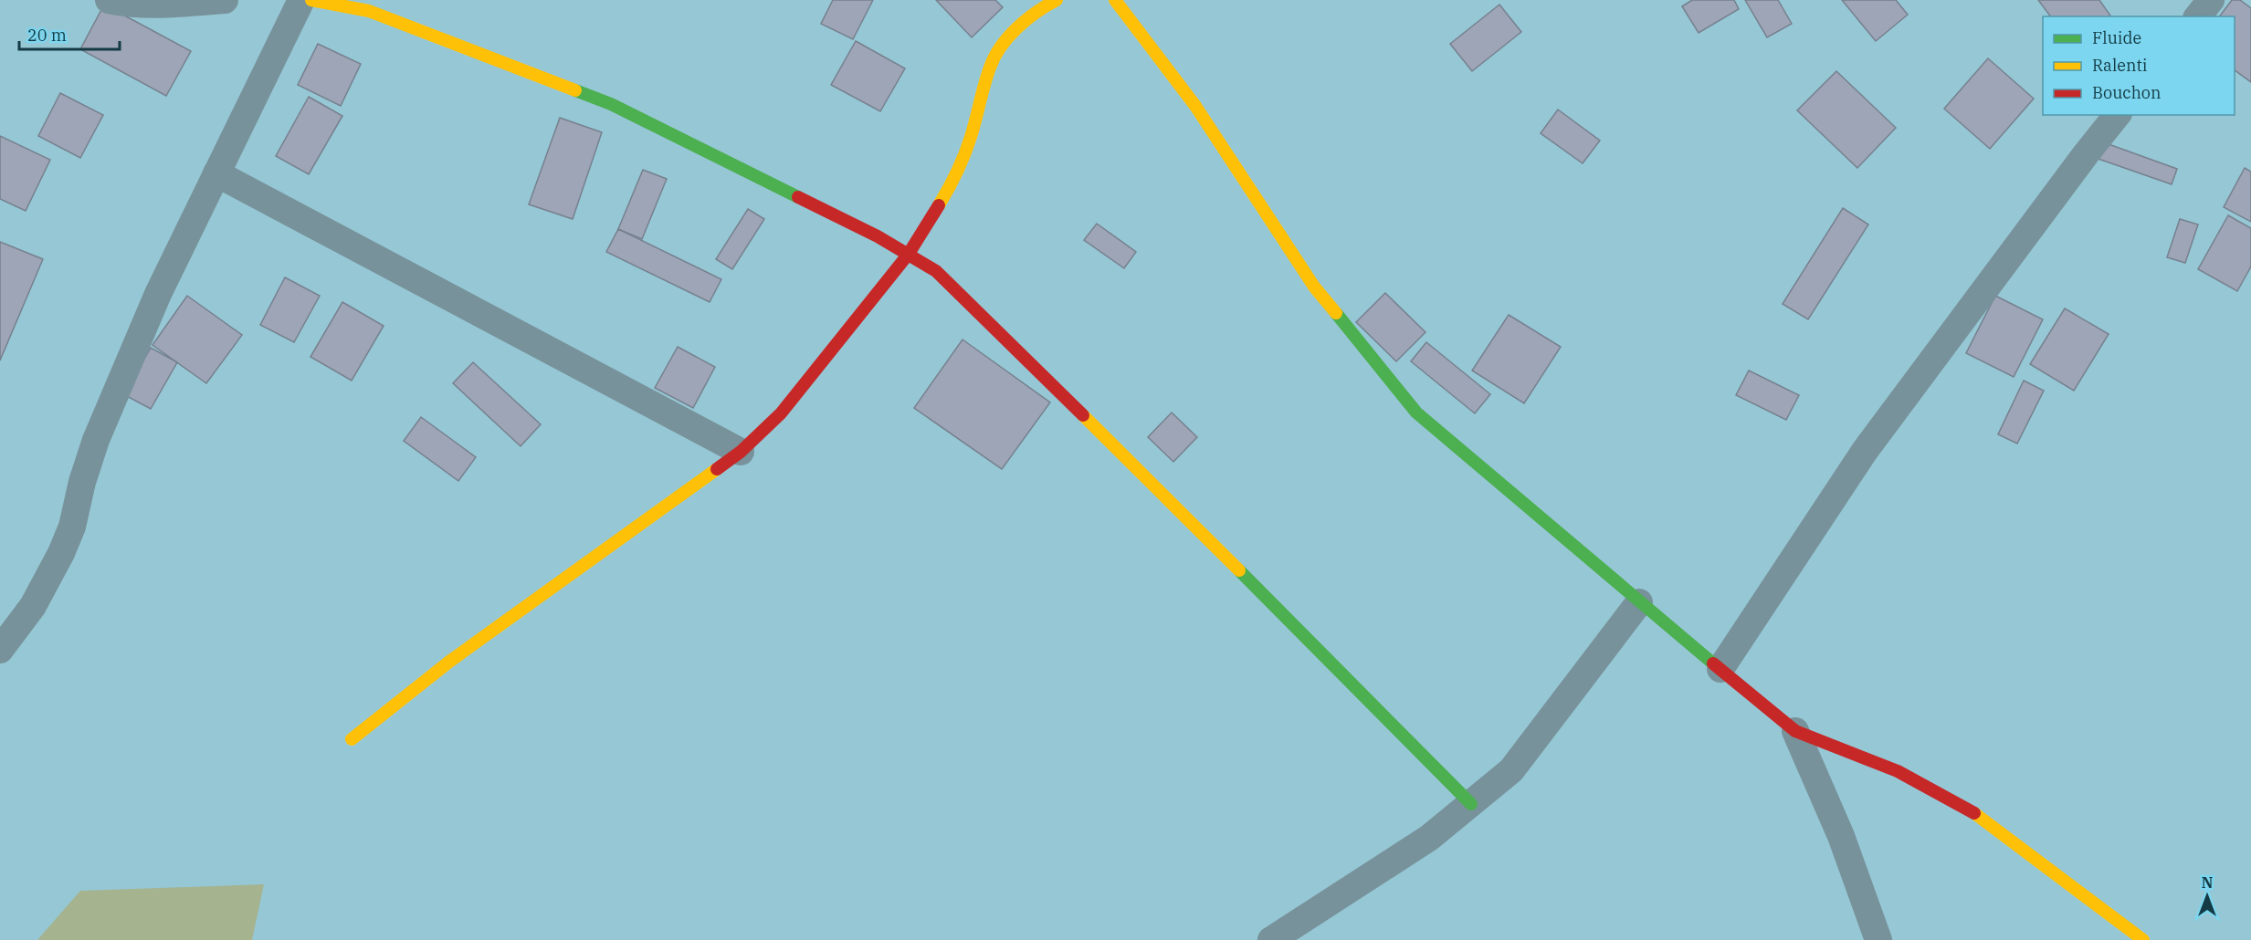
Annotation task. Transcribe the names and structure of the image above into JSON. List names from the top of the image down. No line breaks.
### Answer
{"legend":["Fluide","Ralenti","Bouchon"],"scale_bar":"20 m","north":"top"}
